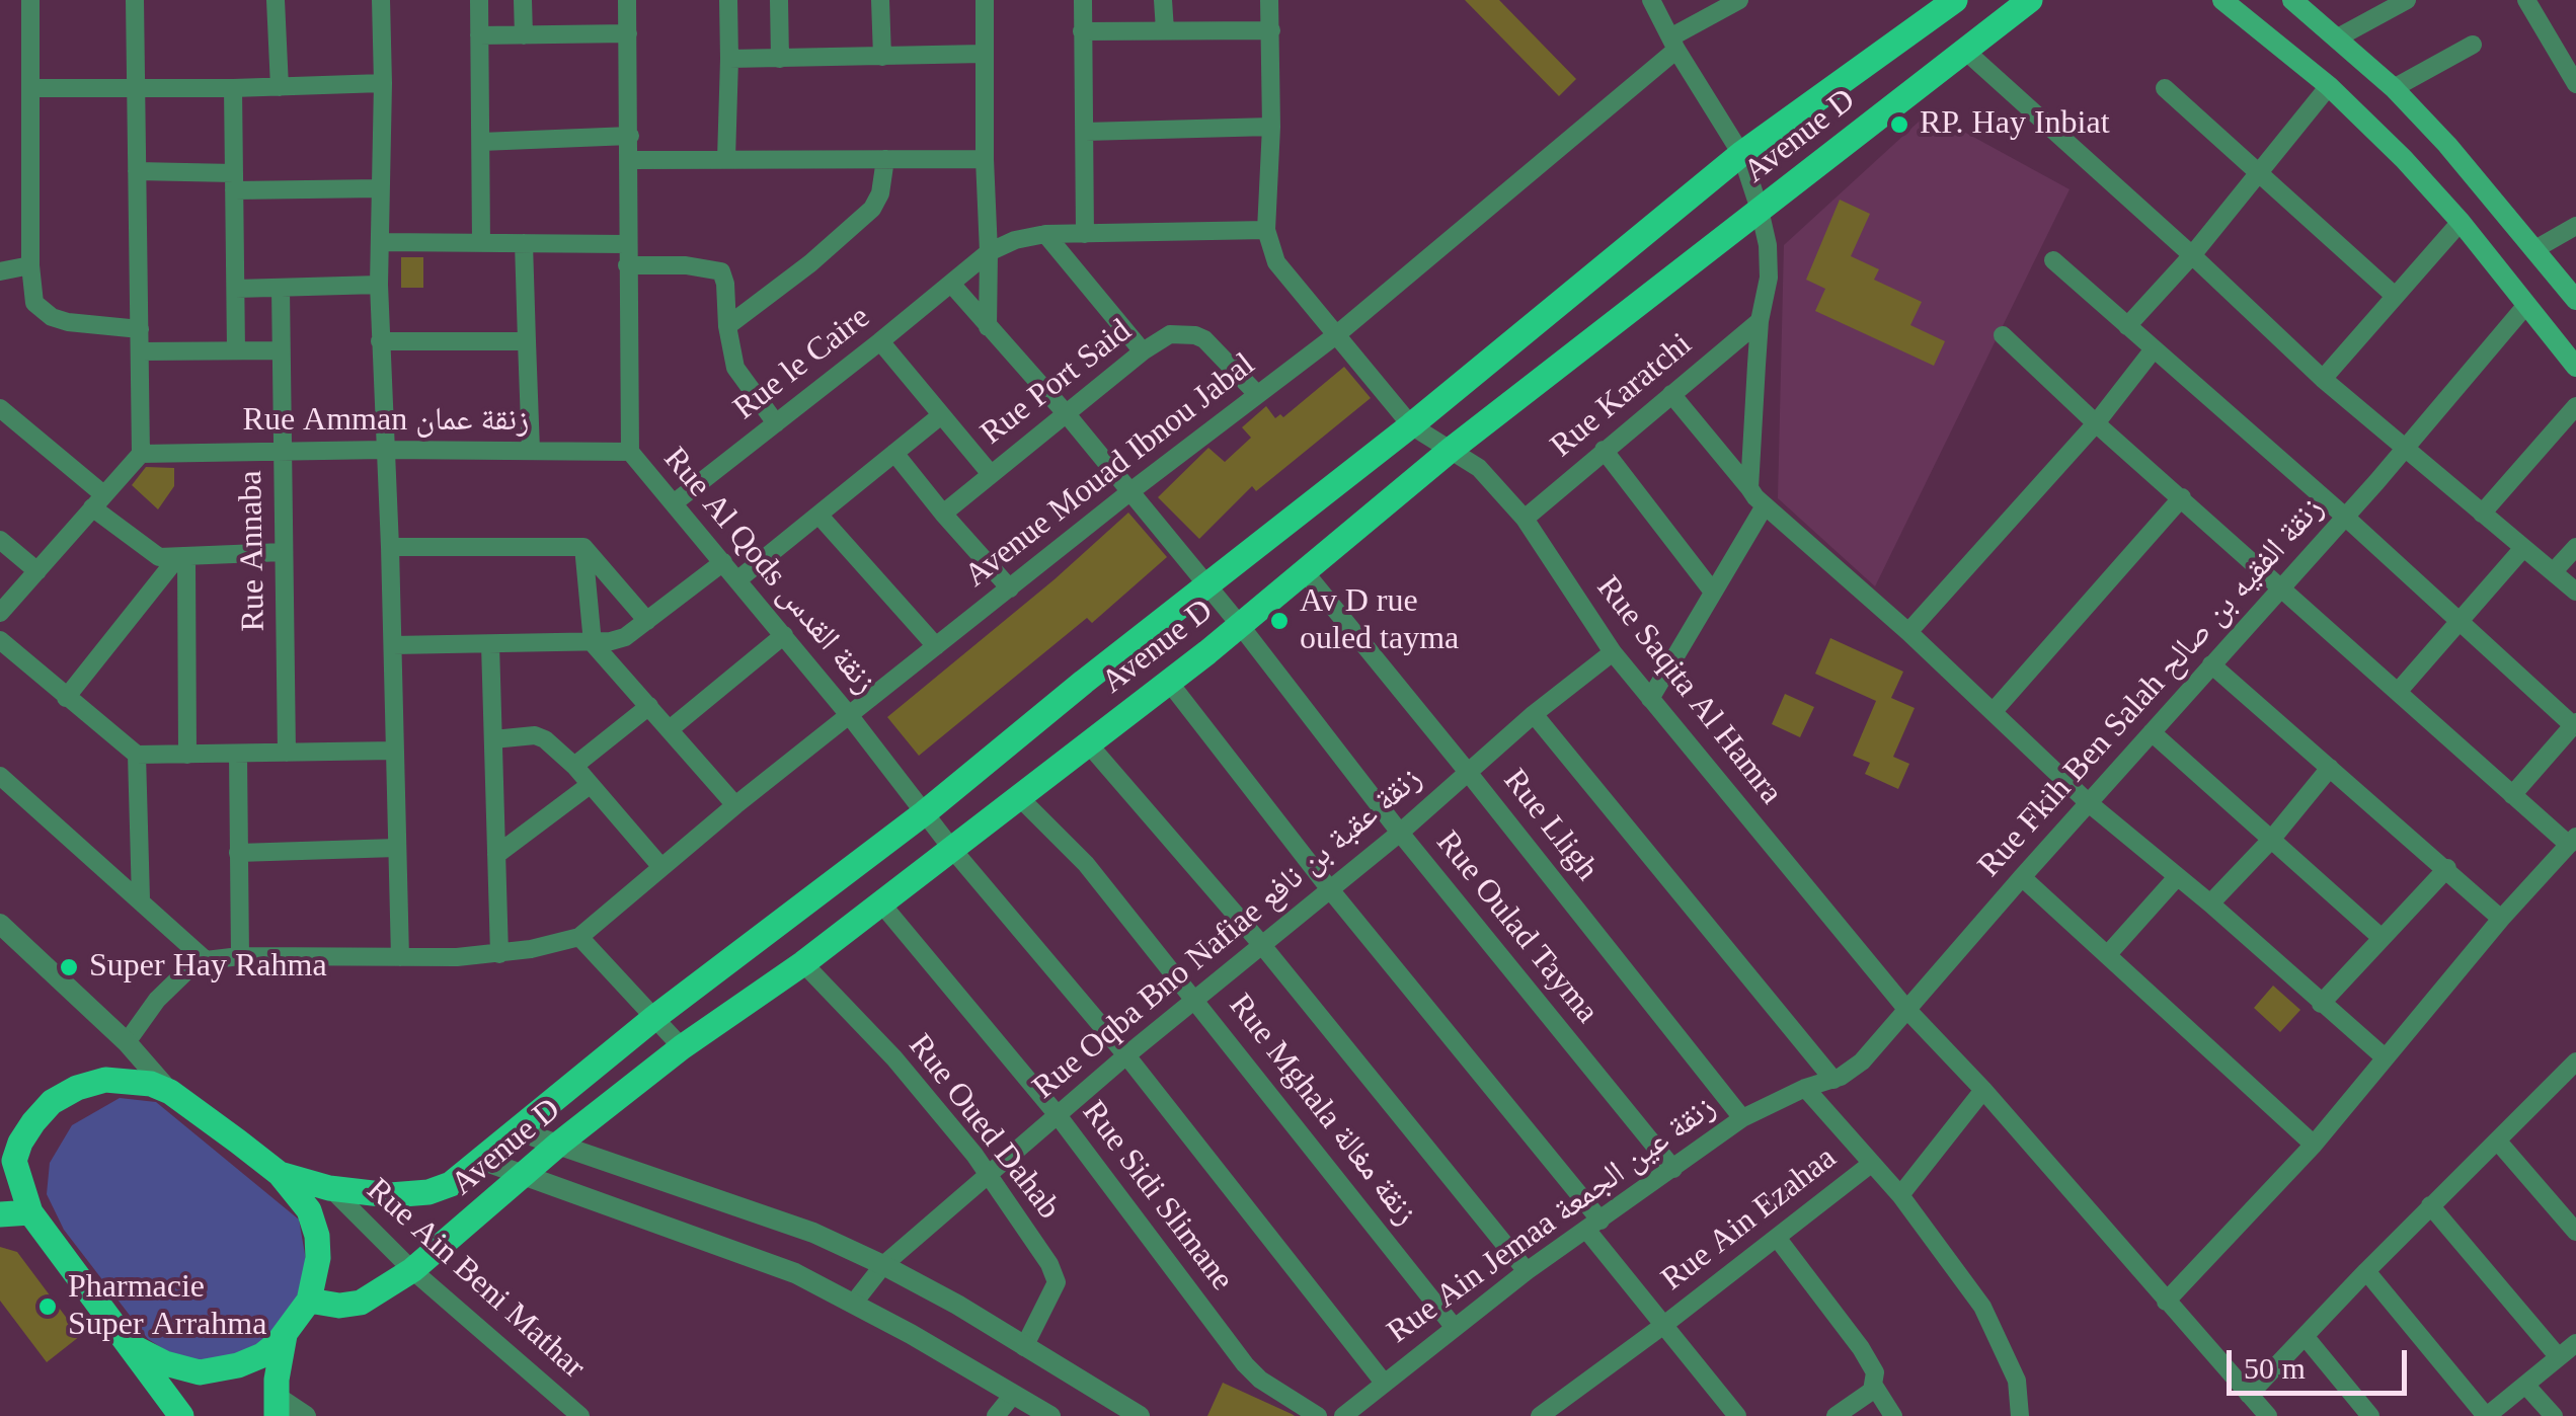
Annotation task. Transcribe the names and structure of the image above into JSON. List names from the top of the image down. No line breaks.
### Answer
{"streets":{"main road":["Avenue D"],"street":["Rue le Caire","Rue Port Said","Rue Karatchi","Rue Amman زنقة عمان","Avenue Mouad Ibnou Jabal","Rue Annaba","Rue Al Qods زنقة القدس","Rue Fkih Ben Salah زنقة الفقيه بن صالح","Rue Saqita Al Hamra","Rue Lligh","Rue Oulad Tayma","Rue Oqba Bno Nafiae زنقة عقبة بن نافع","Rue Mghala زنقة مغالة","Rue Oued Dahab","Rue Sidi Slimane","Rue Ain Ezahaa","Rue Ain Jemaa زنقة عين الجمعة","Rue Ain Beni Mathar"]},"crossings":[["Avenue D","Rue Al Qods زنقة القدس"],["Avenue D","Rue Saqita Al Hamra"],["Avenue D","Rue Lligh"],["Avenue D","Rue Oulad Tayma"],["Avenue D","Rue Mghala زنقة مغالة"],["Avenue D","Rue Oued Dahab"],["Avenue D","Rue Sidi Slimane"],["Avenue D","Rue Ain Beni Mathar"],["Rue le Caire","Rue Al Qods زنقة القدس"],["Rue le Caire","Rue Oulad Tayma"],["Rue Port Said","Avenue Mouad Ibnou Jabal"],["Rue Port Said","Rue Oulad Tayma"],["Rue Karatchi","Rue Saqita Al Hamra"],["Rue Amman زنقة عمان","Rue Annaba"],["Rue Amman زنقة عمان","Rue Al Qods زنقة القدس"],["Avenue Mouad Ibnou Jabal","Rue Al Qods زنقة القدس"],["Avenue Mouad Ibnou Jabal","Rue Saqita Al Hamra"],["Avenue Mouad Ibnou Jabal","Rue Oulad Tayma"],["Rue Al Qods زنقة القدس","Rue Oqba Bno Nafiae زنقة عقبة بن نافع"],["Rue Al Qods زنقة القدس","Rue Ain Jemaa زنقة عين الجمعة"],["Rue Fkih Ben Salah زنقة الفقيه بن صالح","Rue Saqita Al Hamra"],["Rue Fkih Ben Salah زنقة الفقيه بن صالح","Rue Ain Jemaa زنقة عين الجمعة"],["Rue Saqita Al Hamra","Rue Oqba Bno Nafiae زنقة عقبة بن نافع"],["Rue Lligh","Rue Oqba Bno Nafiae زنقة عقبة بن نافع"],["Rue Lligh","Rue Ain Jemaa زنقة عين الجمعة"],["Rue Oulad Tayma","Rue Oqba Bno Nafiae زنقة عقبة بن نافع"],["Rue Oulad Tayma","Rue Ain Jemaa زنقة عين الجمعة"],["Rue Oqba Bno Nafiae زنقة عقبة بن نافع","Rue Mghala زنقة مغالة"],["Rue Oqba Bno Nafiae زنقة عقبة بن نافع","Rue Oued Dahab"],["Rue Oqba Bno Nafiae زنقة عقبة بن نافع","Rue Sidi Slimane"],["Rue Mghala زنقة مغالة","Rue Ain Jemaa زنقة عين الجمعة"]],"places":["RP. Hay Inbiat","Av D rue ouled tayma","Super Hay Rahma","Pharmacie Super Arrahma"],"scale_bar":"50 m"}
